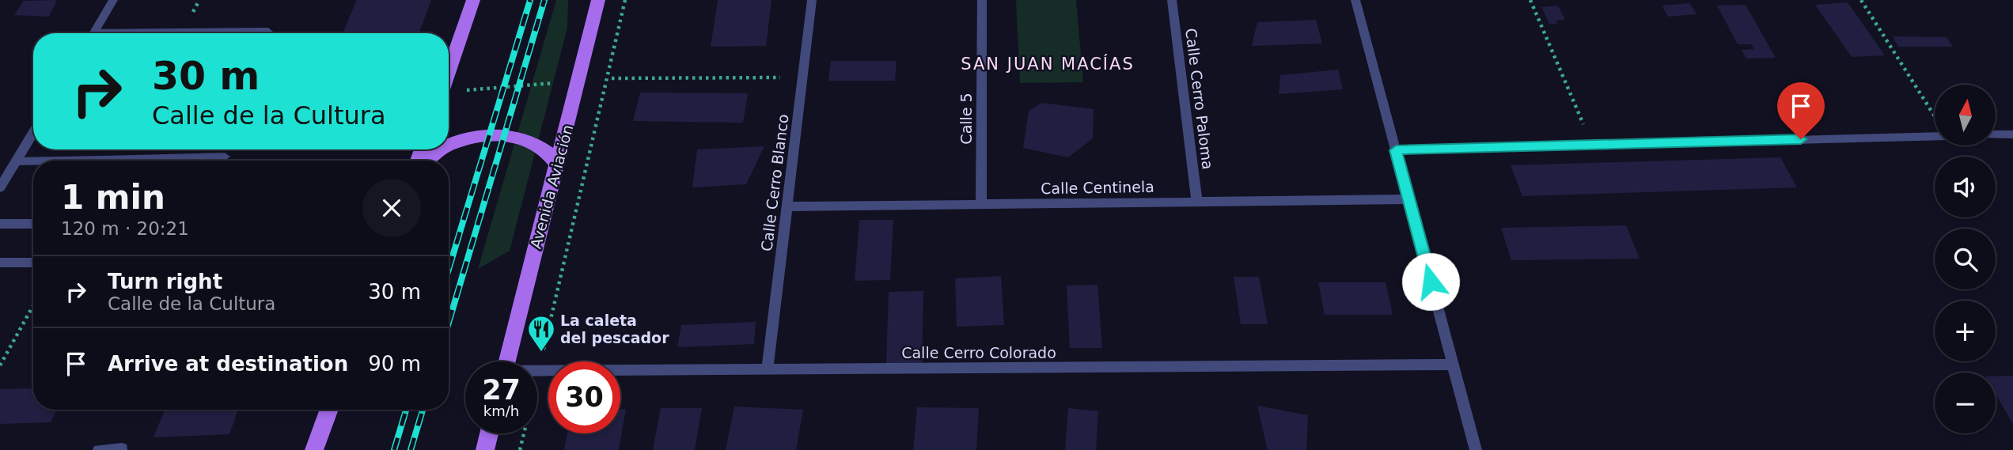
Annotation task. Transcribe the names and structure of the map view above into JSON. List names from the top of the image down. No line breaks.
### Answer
{"streets":{"main road":["Avenida Aviación"],"street":["Calle Cerro Paloma","Calle 5","Calle Cerro Blanco","Calle Centinela","Calle Cerro Colorado"]},"crossings":[["Calle Cerro Paloma","Calle Centinela"],["Calle 5","Calle Centinela"],["Calle Cerro Blanco","Calle Centinela"],["Calle Cerro Blanco","Calle Cerro Colorado"]],"districts":["SAN JUAN MACÍAS"],"places":{"restaurant":["La caleta del pescador"]},"north":"top","page":{"turn":["30 m","Calle de la Cultura"],"map_buttons":["+","−"],"heading":["1 min","120 m · 20:21"],"list":[{"name":"Turn right","note":"Calle de la Cultura","value":"30 m"},{"name":"Arrive at destination","value":"90 m"}],"speed":"27 km/h","limit":"30"}}
